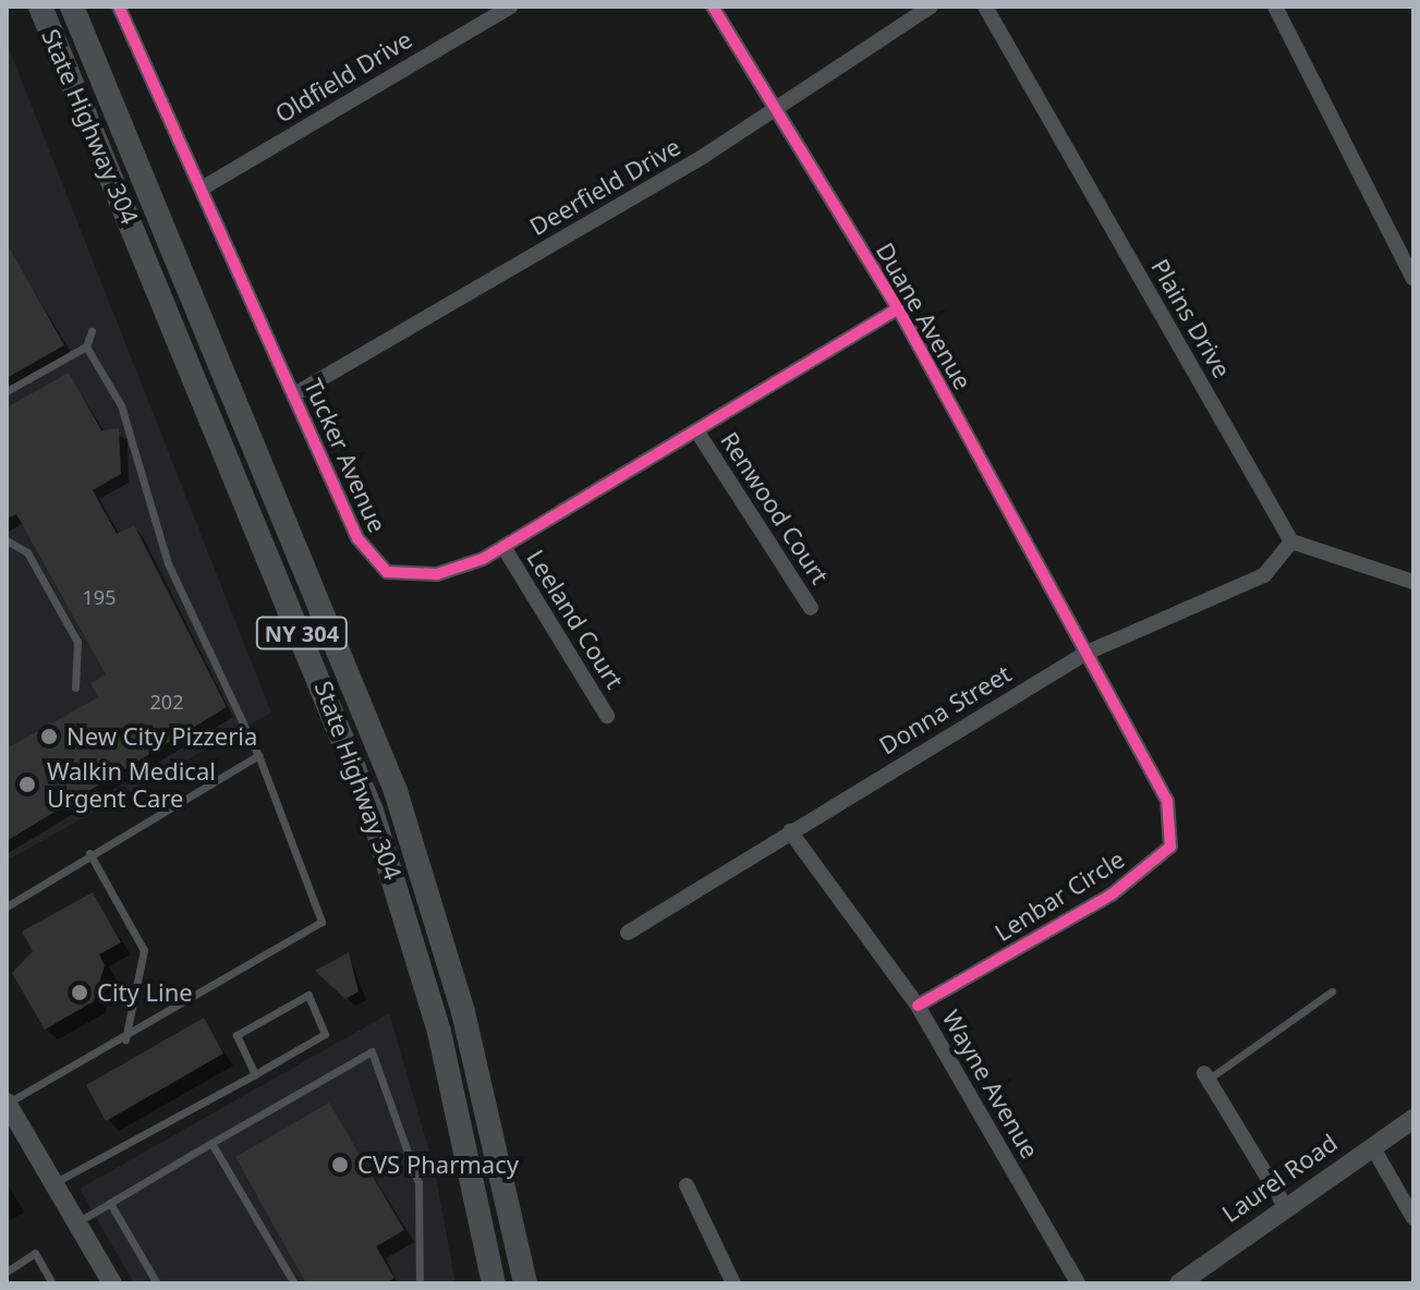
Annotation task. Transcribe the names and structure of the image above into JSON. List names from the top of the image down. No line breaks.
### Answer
{"streets":{"main road":["State Highway 304","NY 304"],"street":["Oldfield Drive","Deerfield Drive","Duane Avenue","Plains Drive","Tucker Avenue","Renwood Court","Leeland Court","Donna Street","Lenbar Circle","Wayne Avenue","Laurel Road"]},"crossings":[["Oldfield Drive","Tucker Avenue"],["Deerfield Drive","Duane Avenue"],["Deerfield Drive","Tucker Avenue"],["Duane Avenue","Tucker Avenue"],["Duane Avenue","Donna Street"],["Duane Avenue","Lenbar Circle"],["Plains Drive","Donna Street"],["Tucker Avenue","Renwood Court"],["Tucker Avenue","Leeland Court"],["Donna Street","Lenbar Circle"],["Donna Street","Wayne Avenue"],["Lenbar Circle","Wayne Avenue"]],"places":["New City Pizzeria","Walkin Medical Urgent Care","City Line","CVS Pharmacy"],"house_numbers":["195","202"]}
